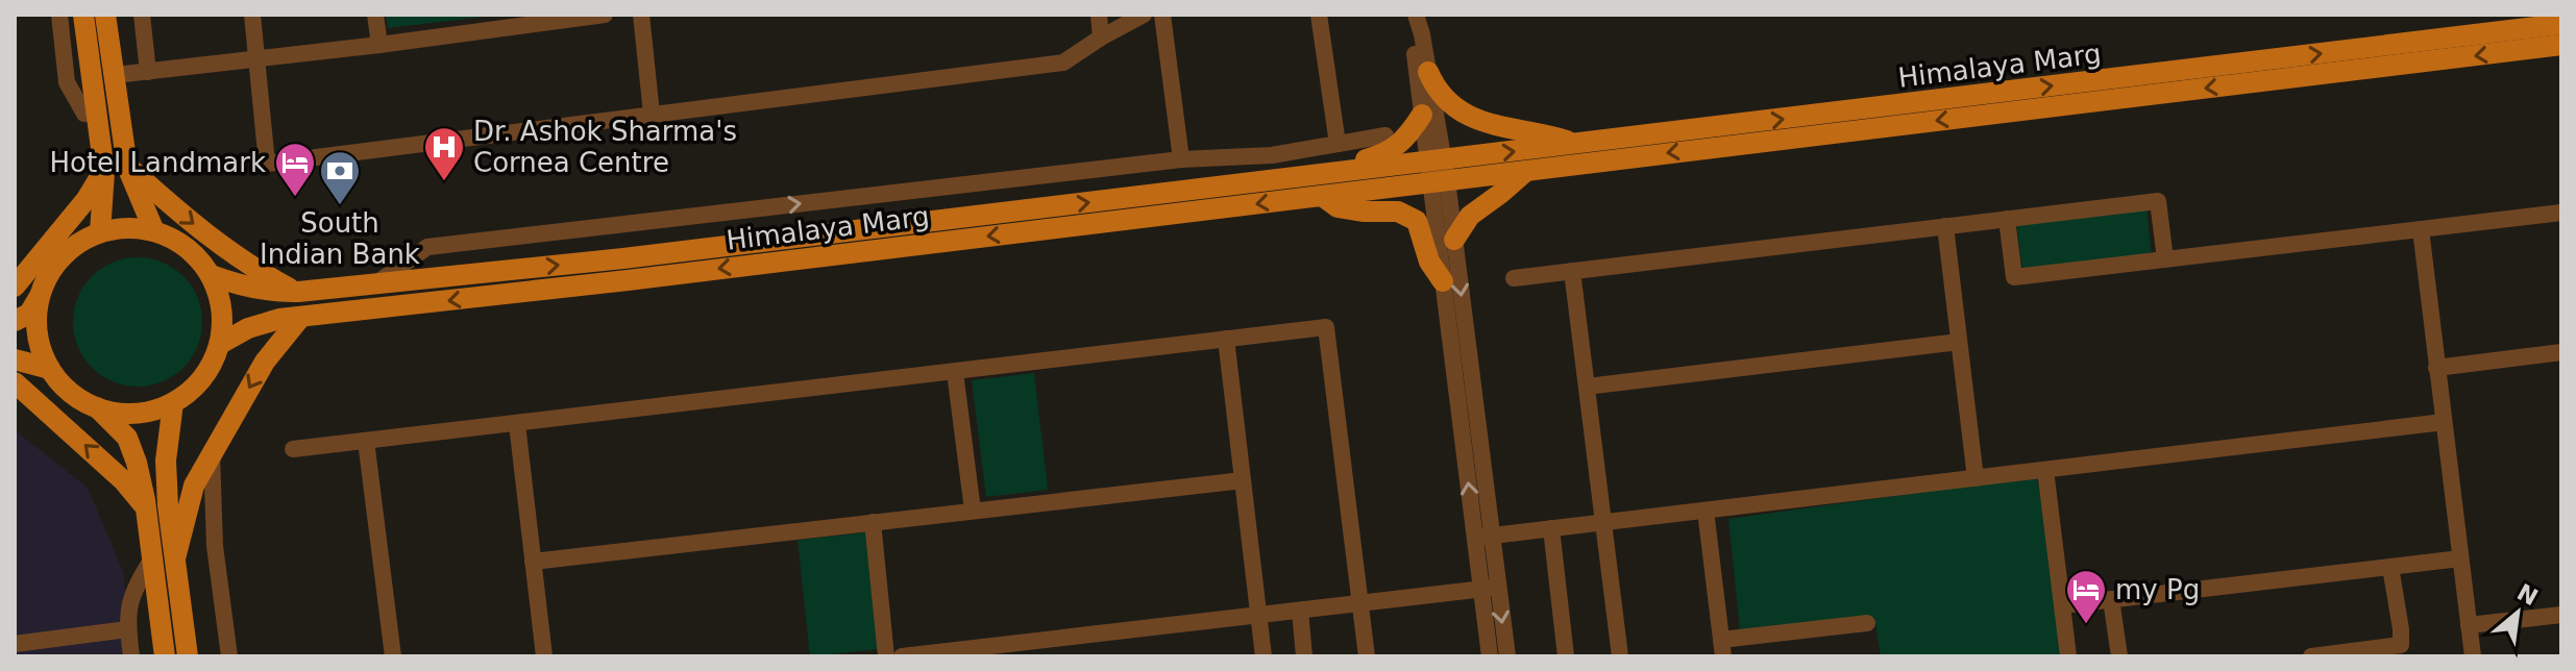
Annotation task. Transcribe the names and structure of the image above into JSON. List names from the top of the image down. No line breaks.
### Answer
{"streets":{"main road":["Himalaya Marg"]},"places":{"hospital":["Dr. Ashok Sharma's Cornea Centre"],"hotel":["Hotel Landmark","my Pg"],"bank":["South Indian Bank"]},"north":"top right"}
